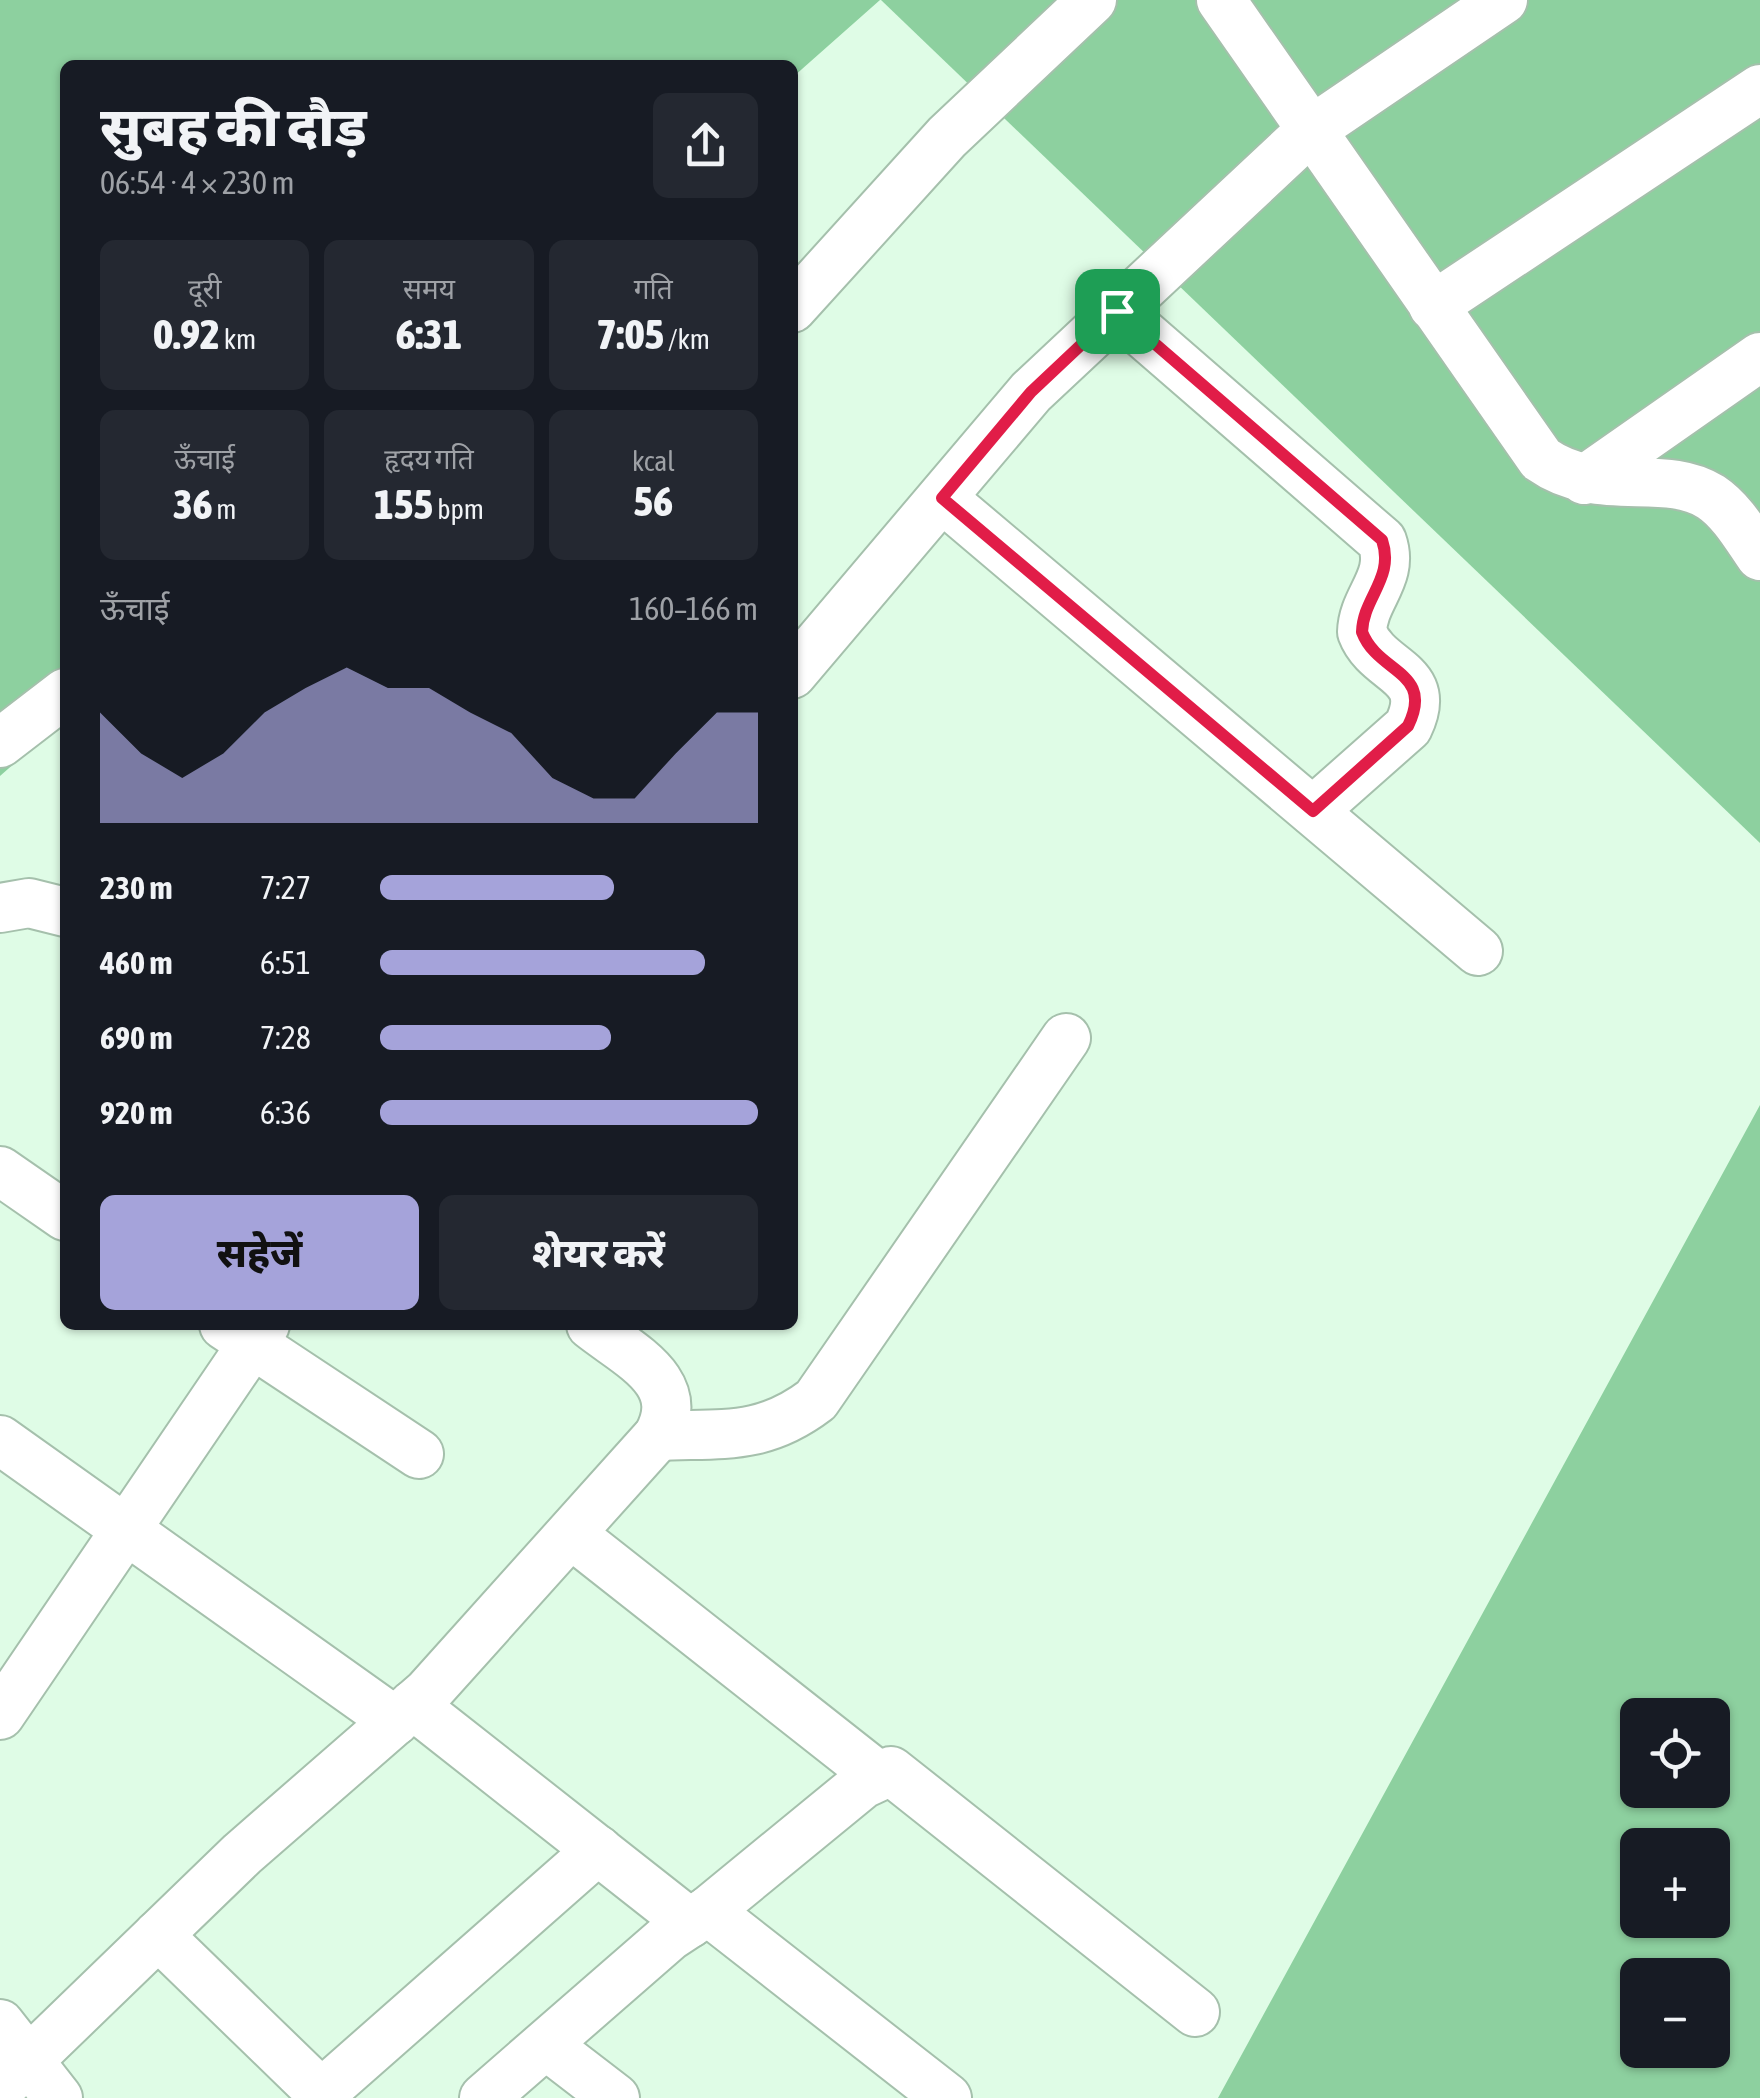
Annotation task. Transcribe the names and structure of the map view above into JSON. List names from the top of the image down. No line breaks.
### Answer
{"page":{"heading":["सुबह की दौड़","06:54 · 4 × 230 m"],"stats":[["दूरी","0.92 km"],["समय","6:31"],["गति","7:05 /km"],["ऊँचाई","36 m"],["हृदय गति","155 bpm"],["kcal","56"]],"chart":["ऊँचाई","160–166 m"],"list":[{"name":"230 m","note":"7:27"},{"name":"460 m","note":"6:51"},{"name":"690 m","note":"7:28"},{"name":"920 m","note":"6:36"}],"buttons":["सहेजें","शेयर करें"],"map_buttons":["+","−"]}}
